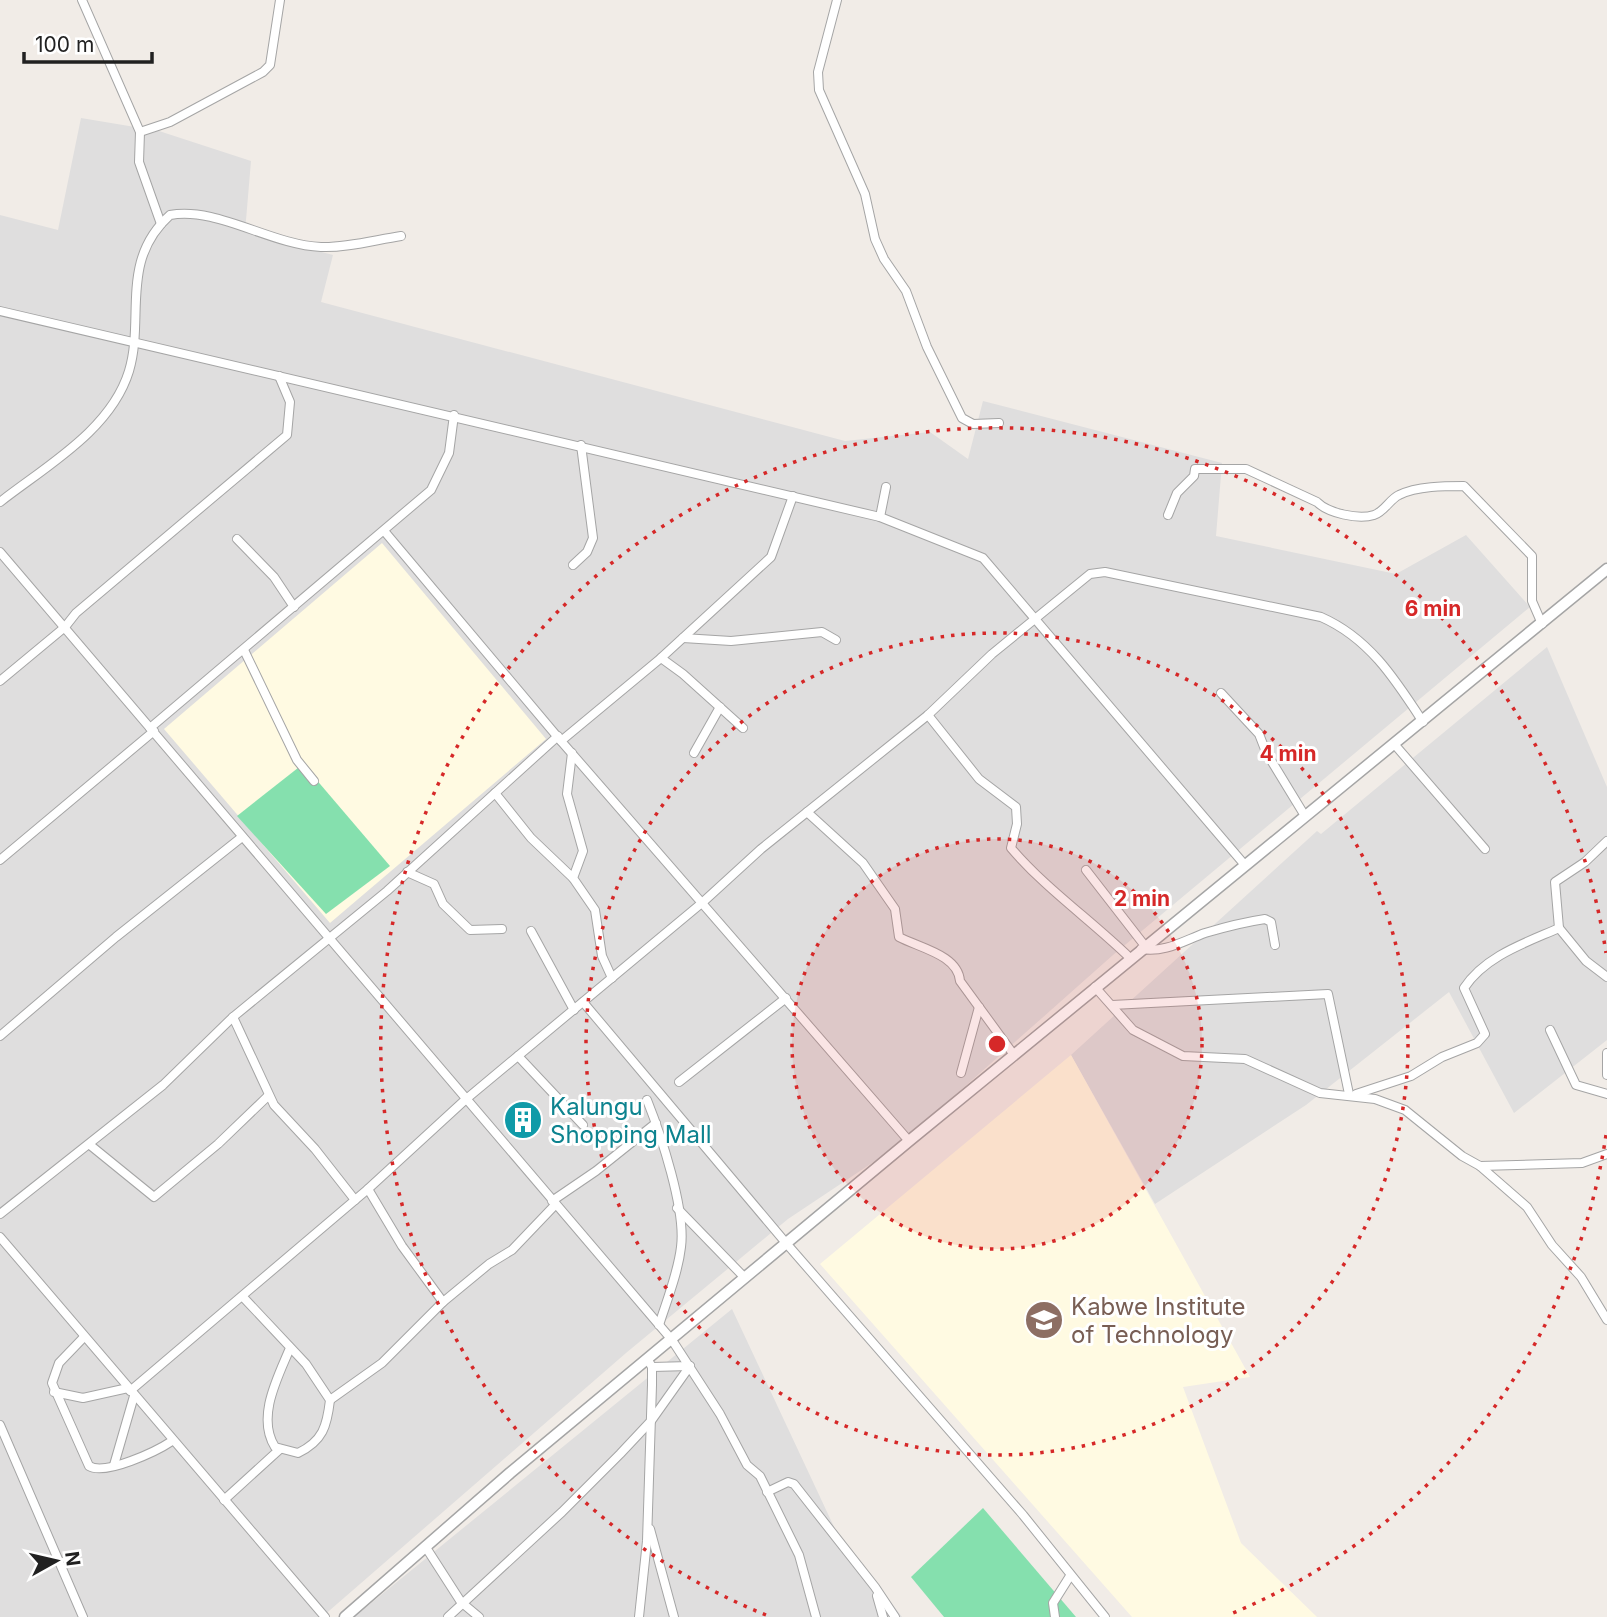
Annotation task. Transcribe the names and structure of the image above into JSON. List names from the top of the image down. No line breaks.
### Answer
{"places":{"building":["Kalungu Shopping Mall"],"school or university":["Kabwe Institute of Technology"]},"scale_bar":"100 m","north":"right","rings":["6 min","4 min","2 min"]}
